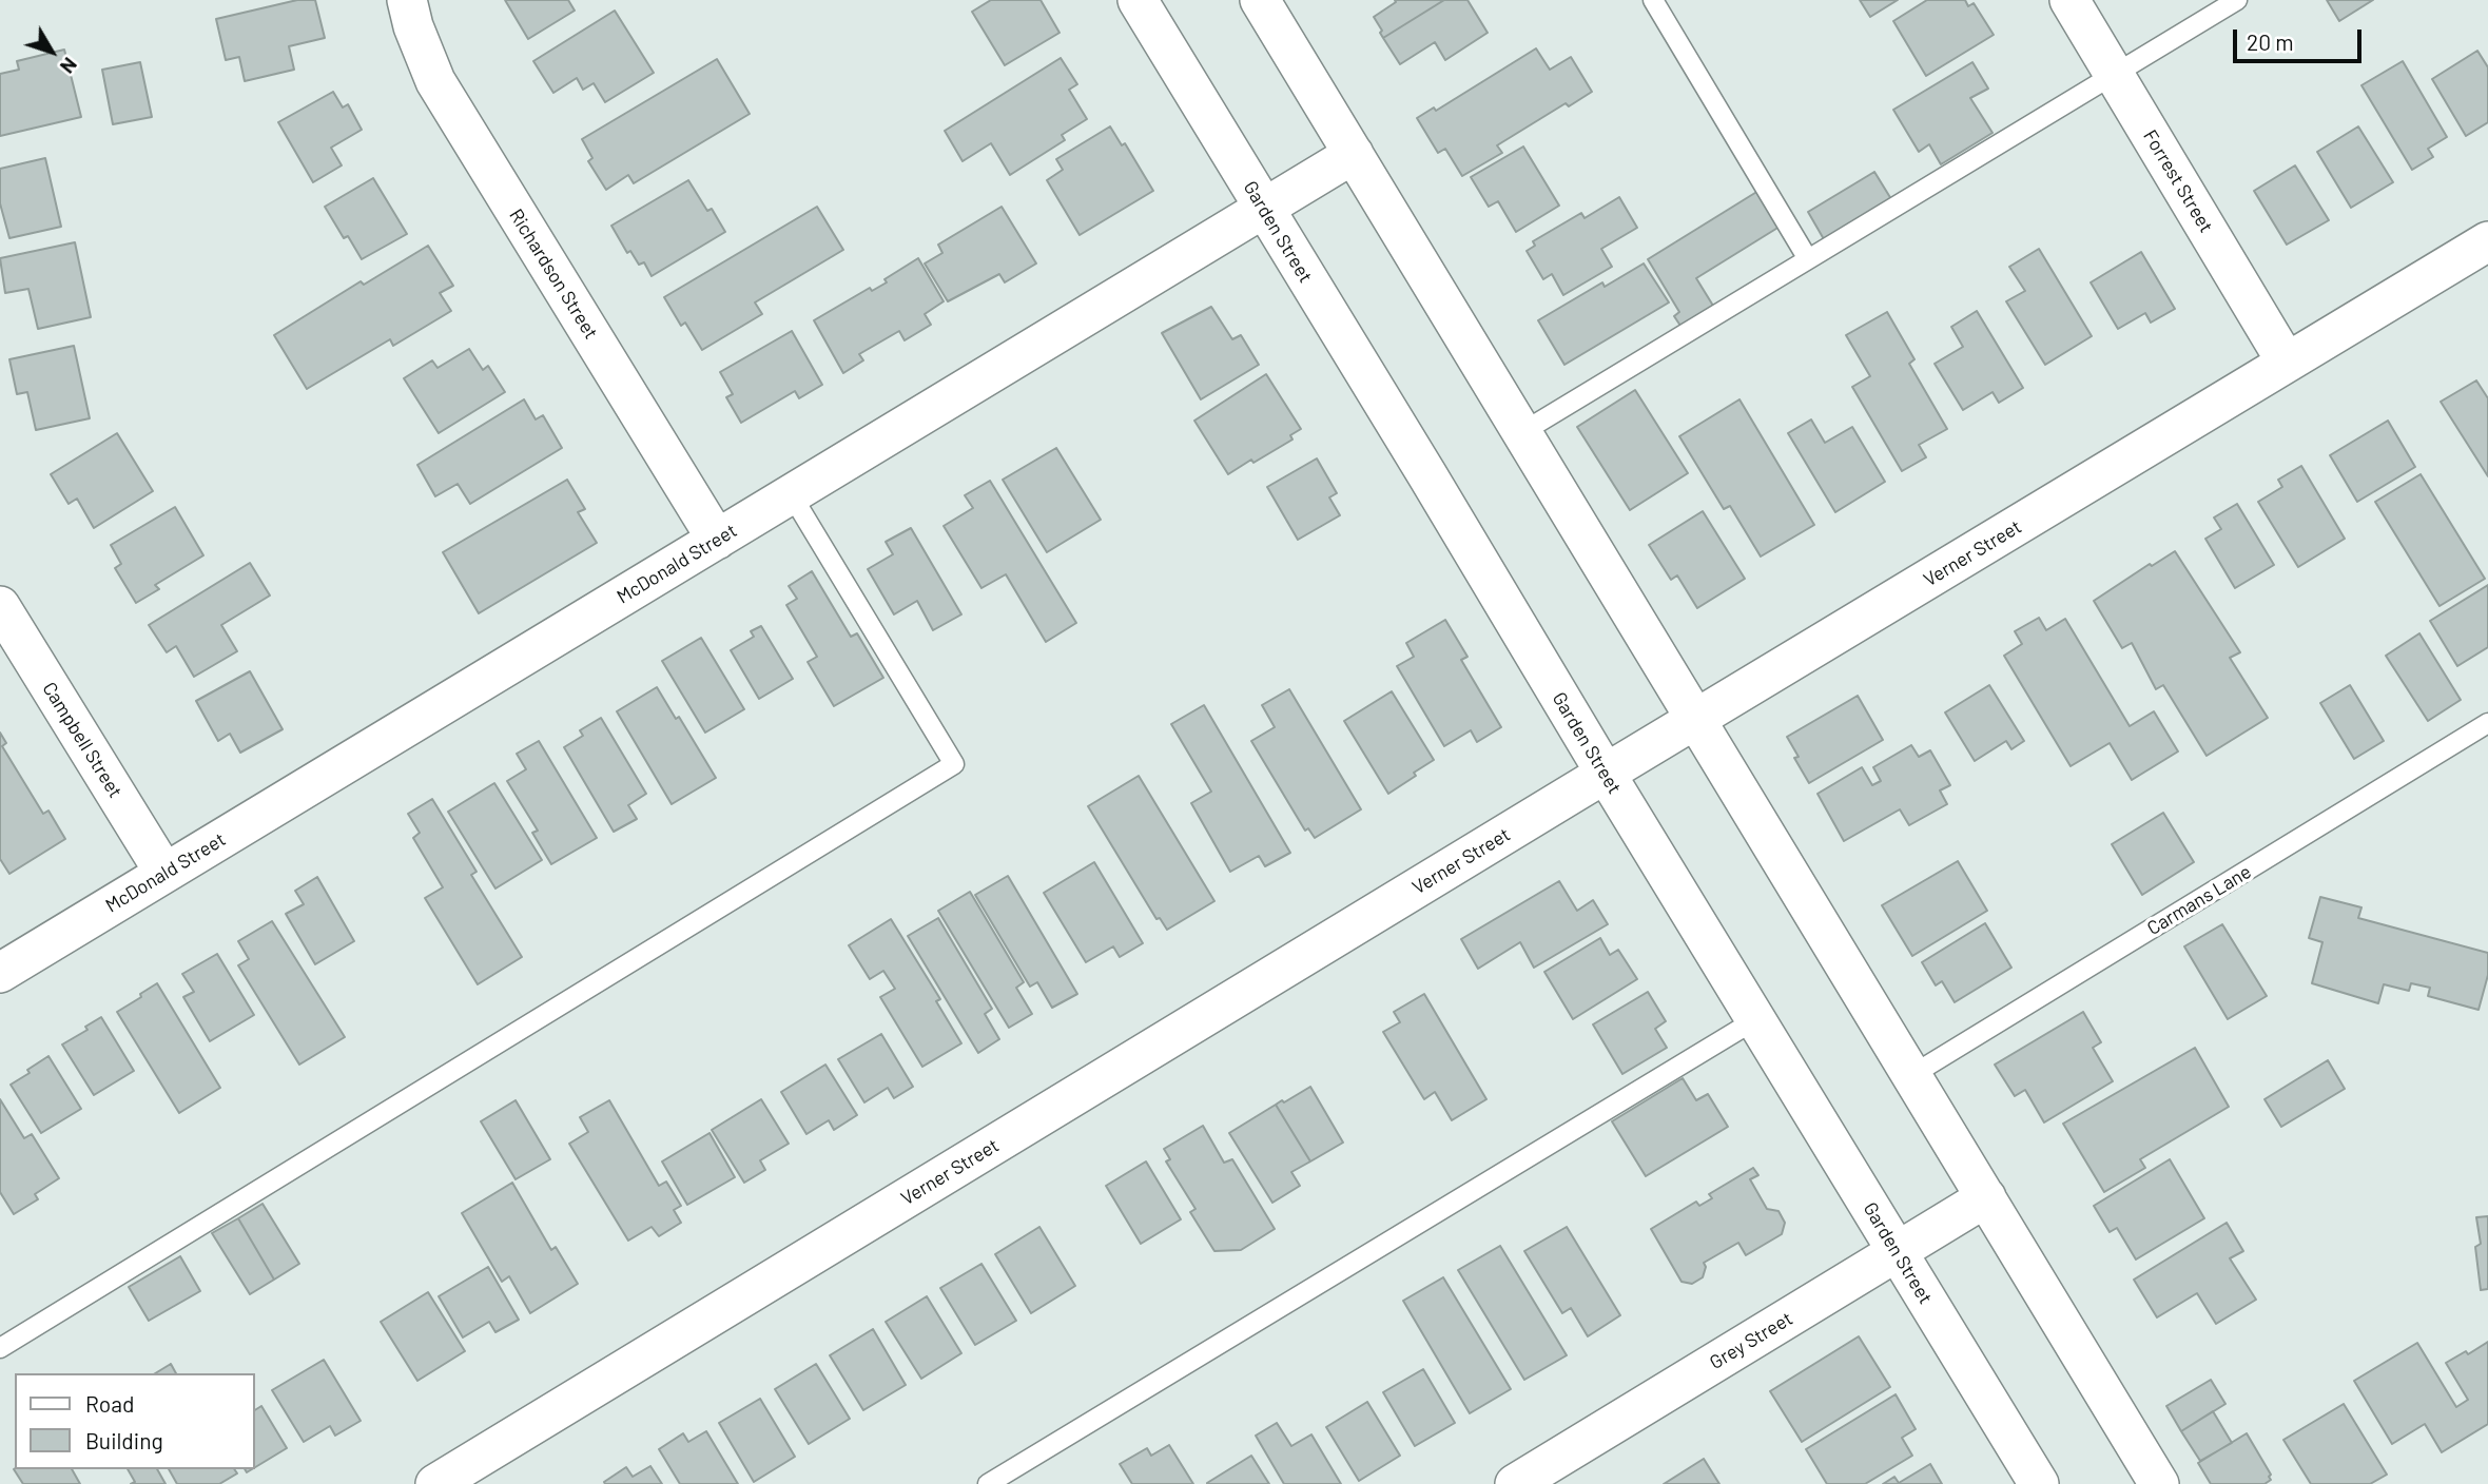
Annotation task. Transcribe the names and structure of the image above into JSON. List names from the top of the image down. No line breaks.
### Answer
{"streets":{"street":["Forrest Street","Garden Street","Richardson Street","Verner Street","McDonald Street","Campbell Street","Grey Street"],"lane":["Carmans Lane"]},"crossings":[["Forrest Street","Verner Street"],["Garden Street","Verner Street"],["Garden Street","McDonald Street"],["Garden Street","Grey Street"],["Richardson Street","McDonald Street"],["McDonald Street","Campbell Street"]],"legend":["Road","Building"],"scale_bar":"20 m","north":"bottom right"}
